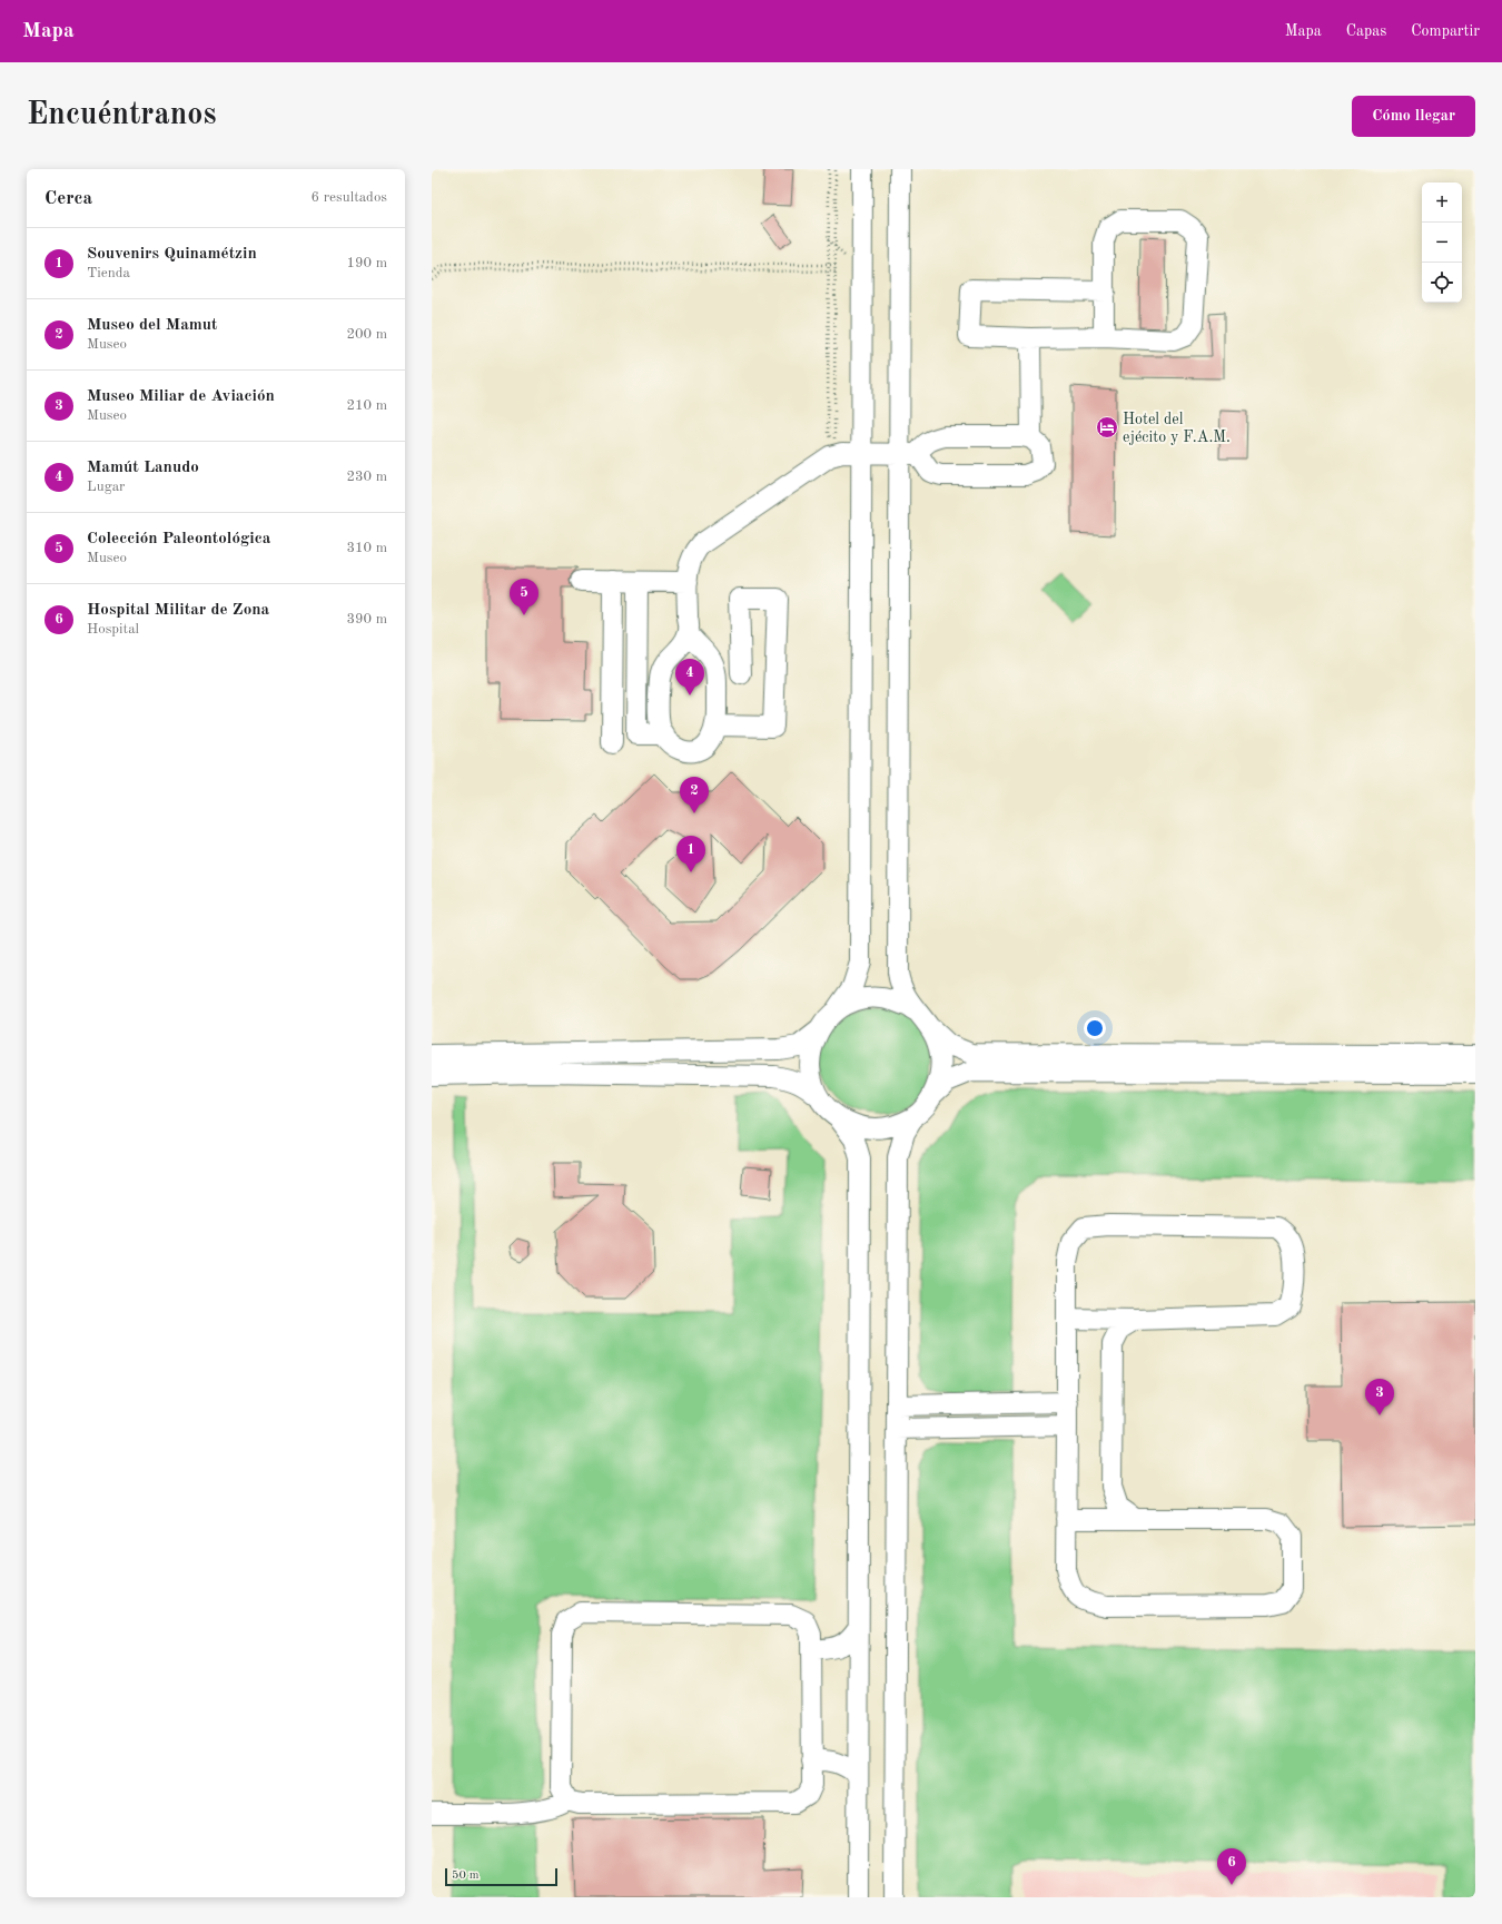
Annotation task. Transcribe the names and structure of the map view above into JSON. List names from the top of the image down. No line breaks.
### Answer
{"places":{"hotel":["Hotel del ejécito y F.A.M."]},"scale_bar":"50 m","page":{"header":"Mapa","nav":["Mapa","Capas","Compartir"],"buttons":"Cómo llegar","title":"Encuéntranos","heading":["Cerca","6 resultados"],"map_buttons":["+","−"],"list":[{"mark":"1","name":"Souvenirs Quinamétzin","note":"Tienda","value":"190 m"},{"mark":"2","name":"Museo del Mamut","note":"Museo","value":"200 m"},{"mark":"3","name":"Museo Miliar de Aviación","note":"Museo","value":"210 m"},{"mark":"4","name":"Mamút Lanudo","note":"Lugar","value":"230 m"},{"mark":"5","name":"Colección Paleontológica","note":"Museo","value":"310 m"},{"mark":"6","name":"Hospital Militar de Zona","note":"Hospital","value":"390 m"}],"pins":["5","4","2","1","3","6"],"scale":"50 m"}}
